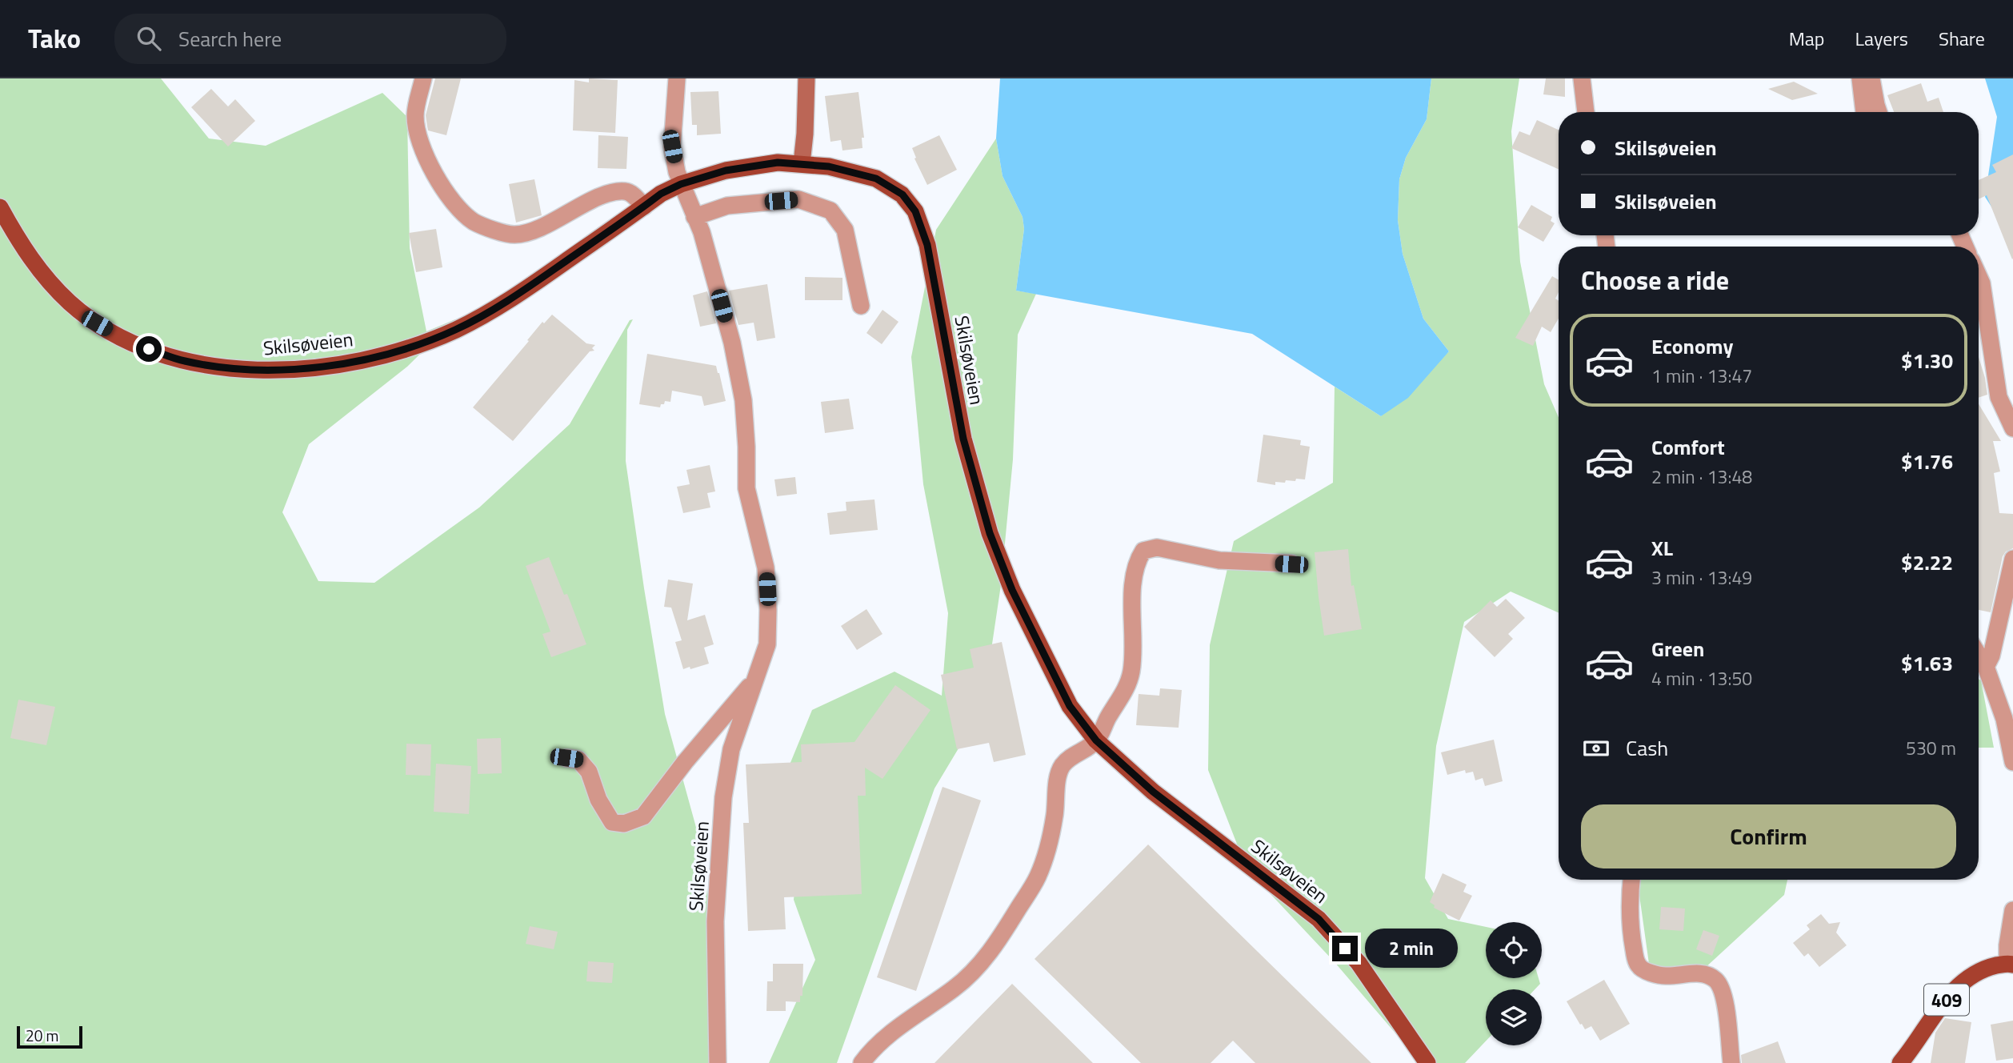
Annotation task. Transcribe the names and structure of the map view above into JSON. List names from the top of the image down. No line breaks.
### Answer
{"streets":{"main road":["Skilsøveien","409"]},"scale_bar":"20 m","page":{"header":"Tako","search":"Search here","nav":["Map","Layers","Share"],"banner":["Skilsøveien","Skilsøveien"],"heading":"Choose a ride","list":[{"name":"Economy","note":"1 min · 13:47","value":"$1.30"},{"name":"Comfort","note":"2 min · 13:48","value":"$1.76"},{"name":"XL","note":"3 min · 13:49","value":"$2.22"},{"name":"Green","note":"4 min · 13:50","value":"$1.63"}],"pay":["Cash","530 m"],"buttons":"Confirm","bubble":"2 min","scale":"20 m"}}
